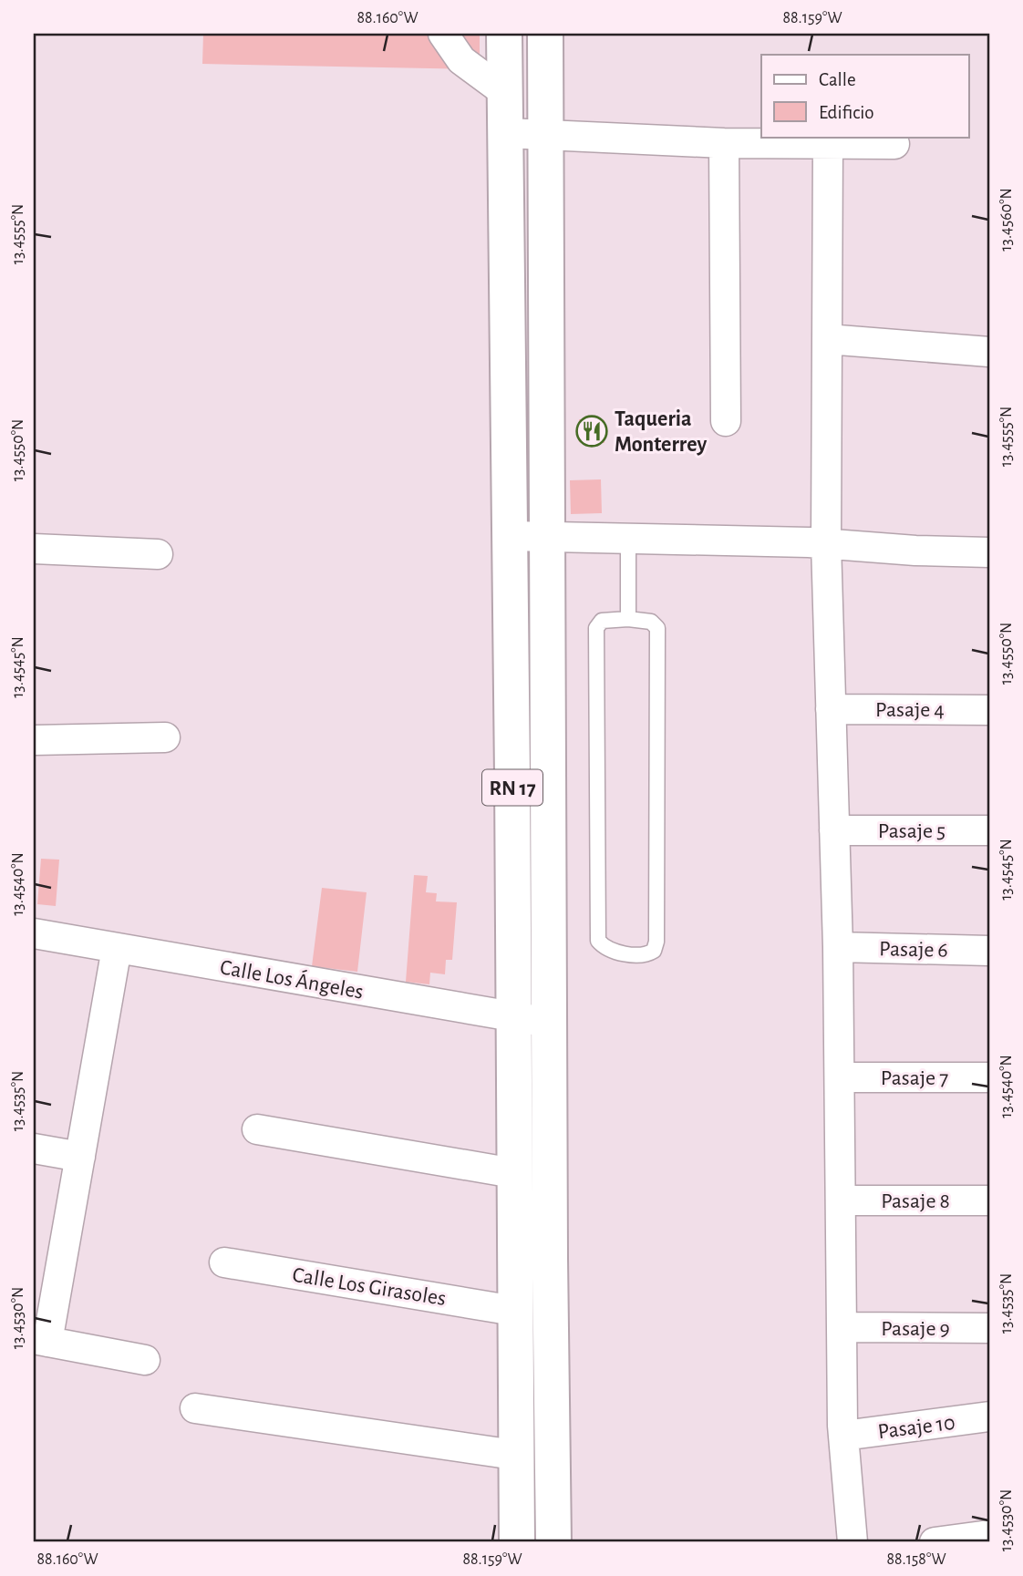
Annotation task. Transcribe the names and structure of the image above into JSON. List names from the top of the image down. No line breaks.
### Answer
{"streets":{"main road":["RN 17"],"street":["Pasaje 4","Pasaje 5","Pasaje 6","Calle Los Ángeles","Pasaje 7","Pasaje 8","Calle Los Girasoles","Pasaje 9","Pasaje 10"]},"crossings":[["RN 17","Calle Los Ángeles"],["RN 17","Calle Los Girasoles"]],"places":{"restaurant":["Taqueria Monterrey"]},"legend":["Calle","Edificio"],"coordinates":["88.160°W","88.159°W","13.4560°N","13.4555°N","13.4550°N","13.4545°N","13.4540°N","13.4535°N","13.4530°N","88.158°W"]}
